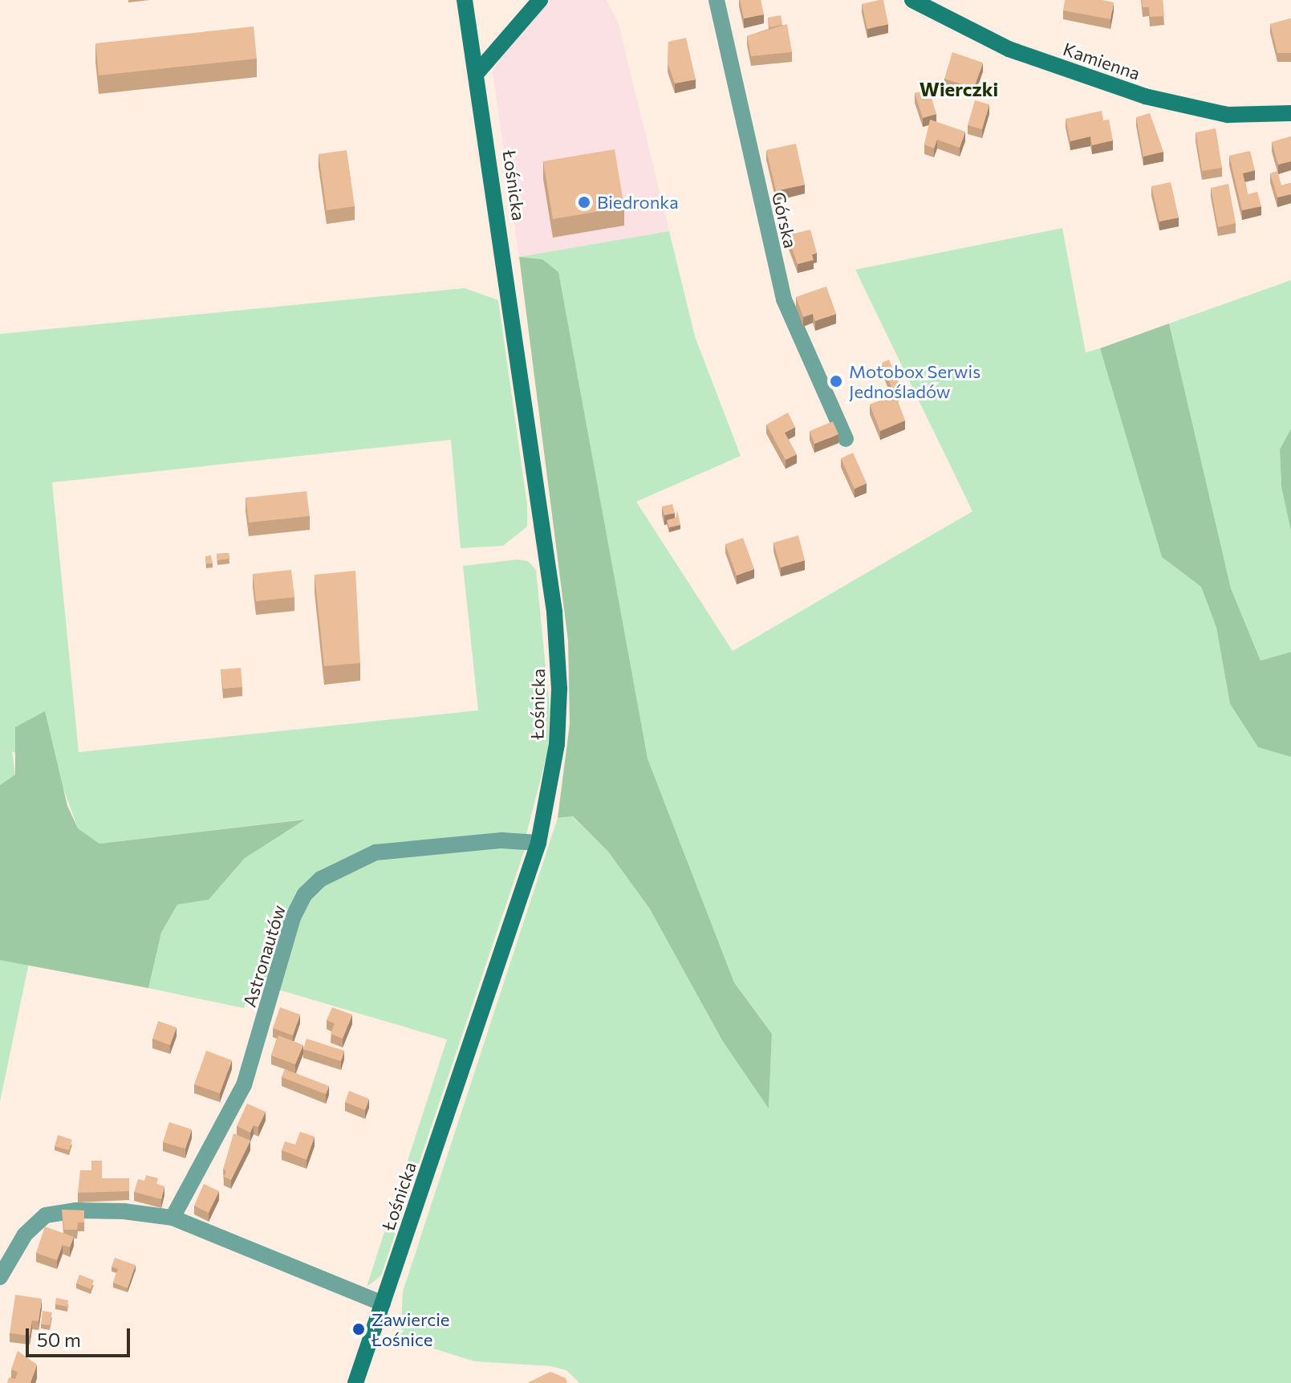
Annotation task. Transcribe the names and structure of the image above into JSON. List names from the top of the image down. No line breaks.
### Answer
{"streets":{"street":["Kamienna","Łośnicka","Górska","Astronautów"]},"crossings":[["Łośnicka","Astronautów"]],"districts":["Wierczki"],"places":["Biedronka","Motobox Serwis Jednośladów","Zawiercie Łośnice"],"scale_bar":"50 m"}
